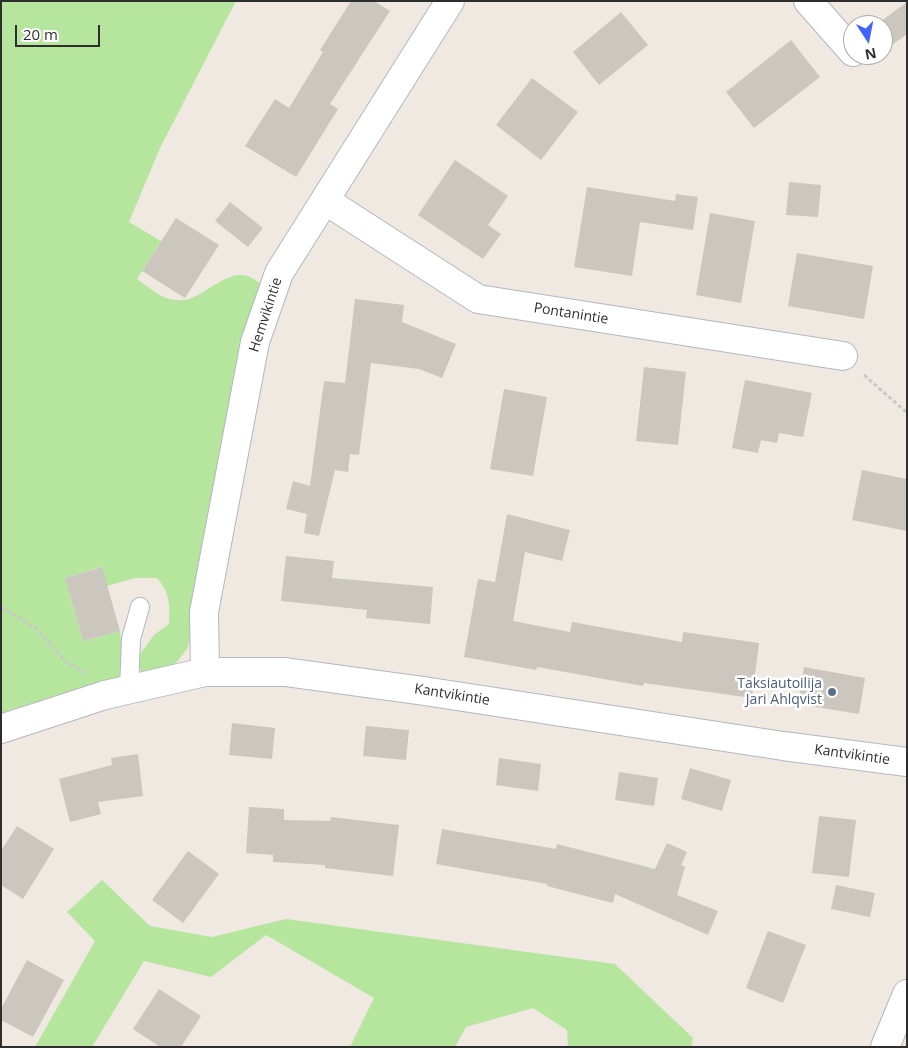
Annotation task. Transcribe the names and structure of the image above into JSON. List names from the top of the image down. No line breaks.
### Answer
{"streets":{"street":["Pontanintie","Hemvikintie","Kantvikintie"]},"crossings":[["Pontanintie","Hemvikintie"],["Hemvikintie","Kantvikintie"]],"places":["Taksiautoilija Jari Ahlqvist"],"scale_bar":"20 m","north":"bottom"}
